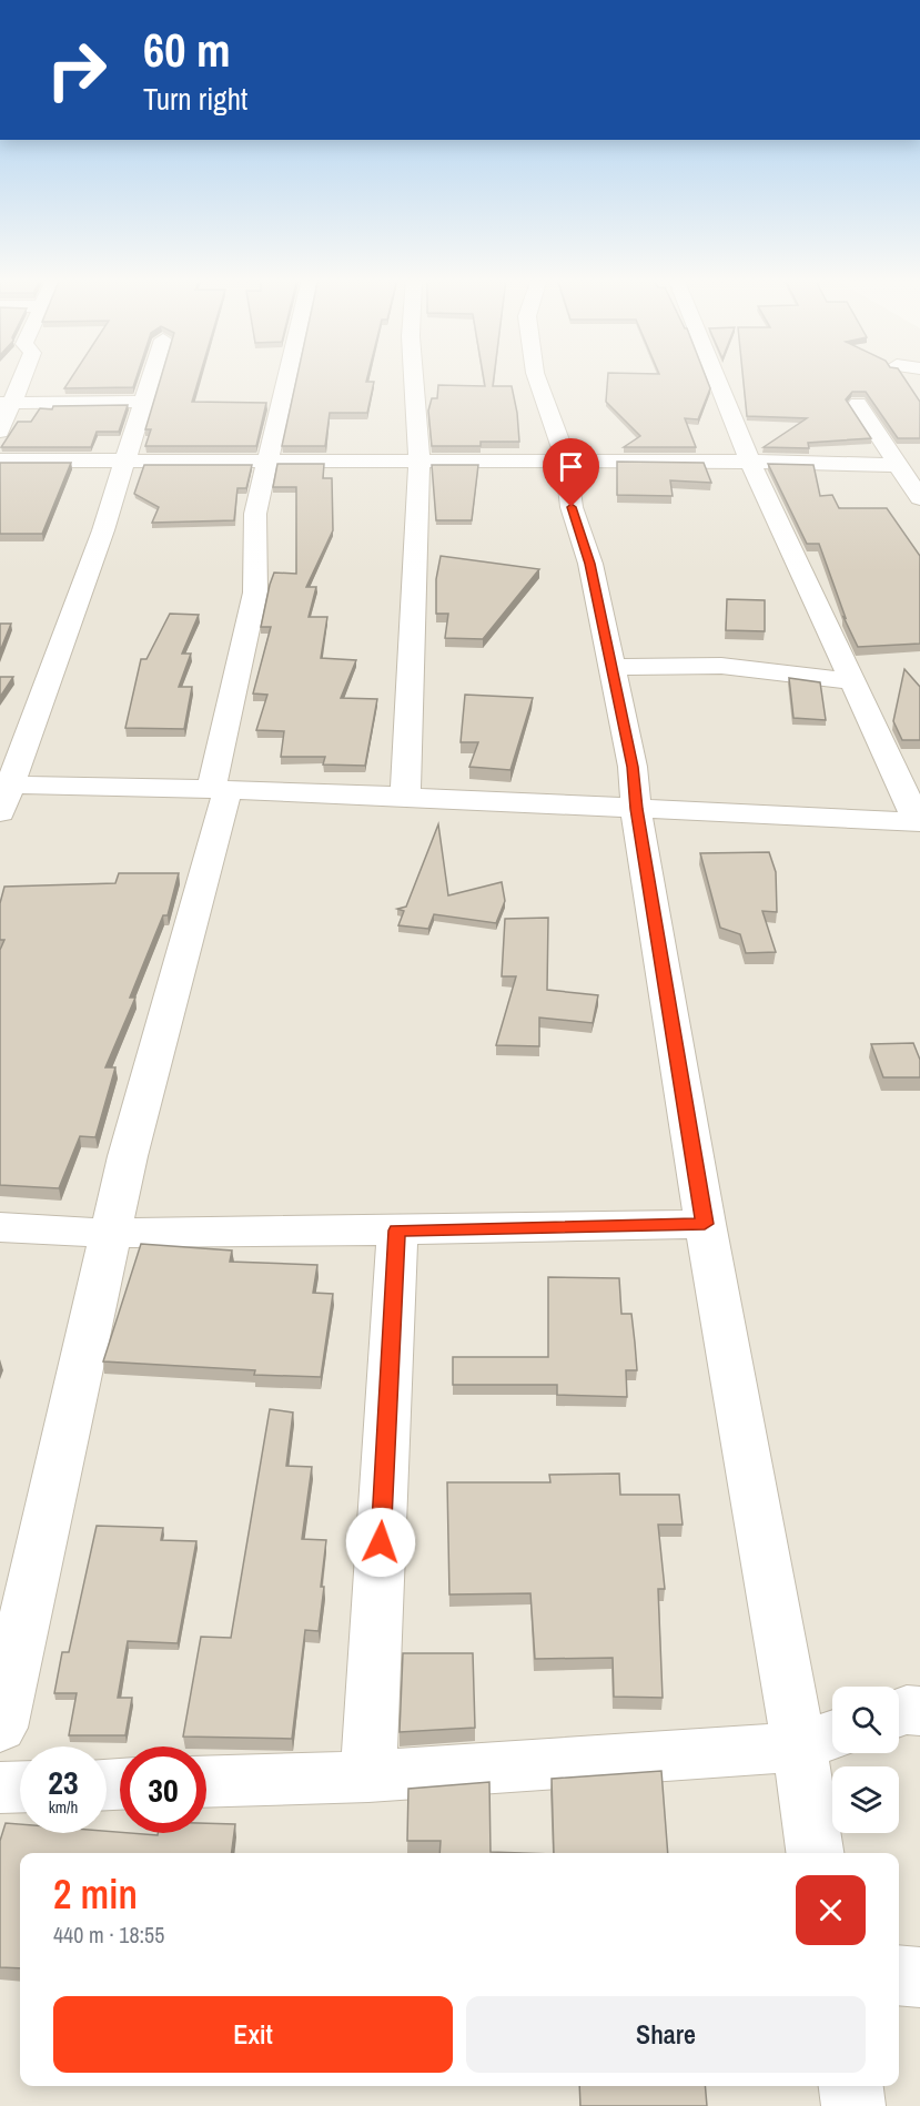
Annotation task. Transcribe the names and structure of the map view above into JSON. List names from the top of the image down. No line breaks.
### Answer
{"page":{"turn":["60 m","Turn right"],"speed":"23 km/h","limit":"30","heading":["2 min","440 m · 18:55"],"buttons":["Exit","Share"]}}
